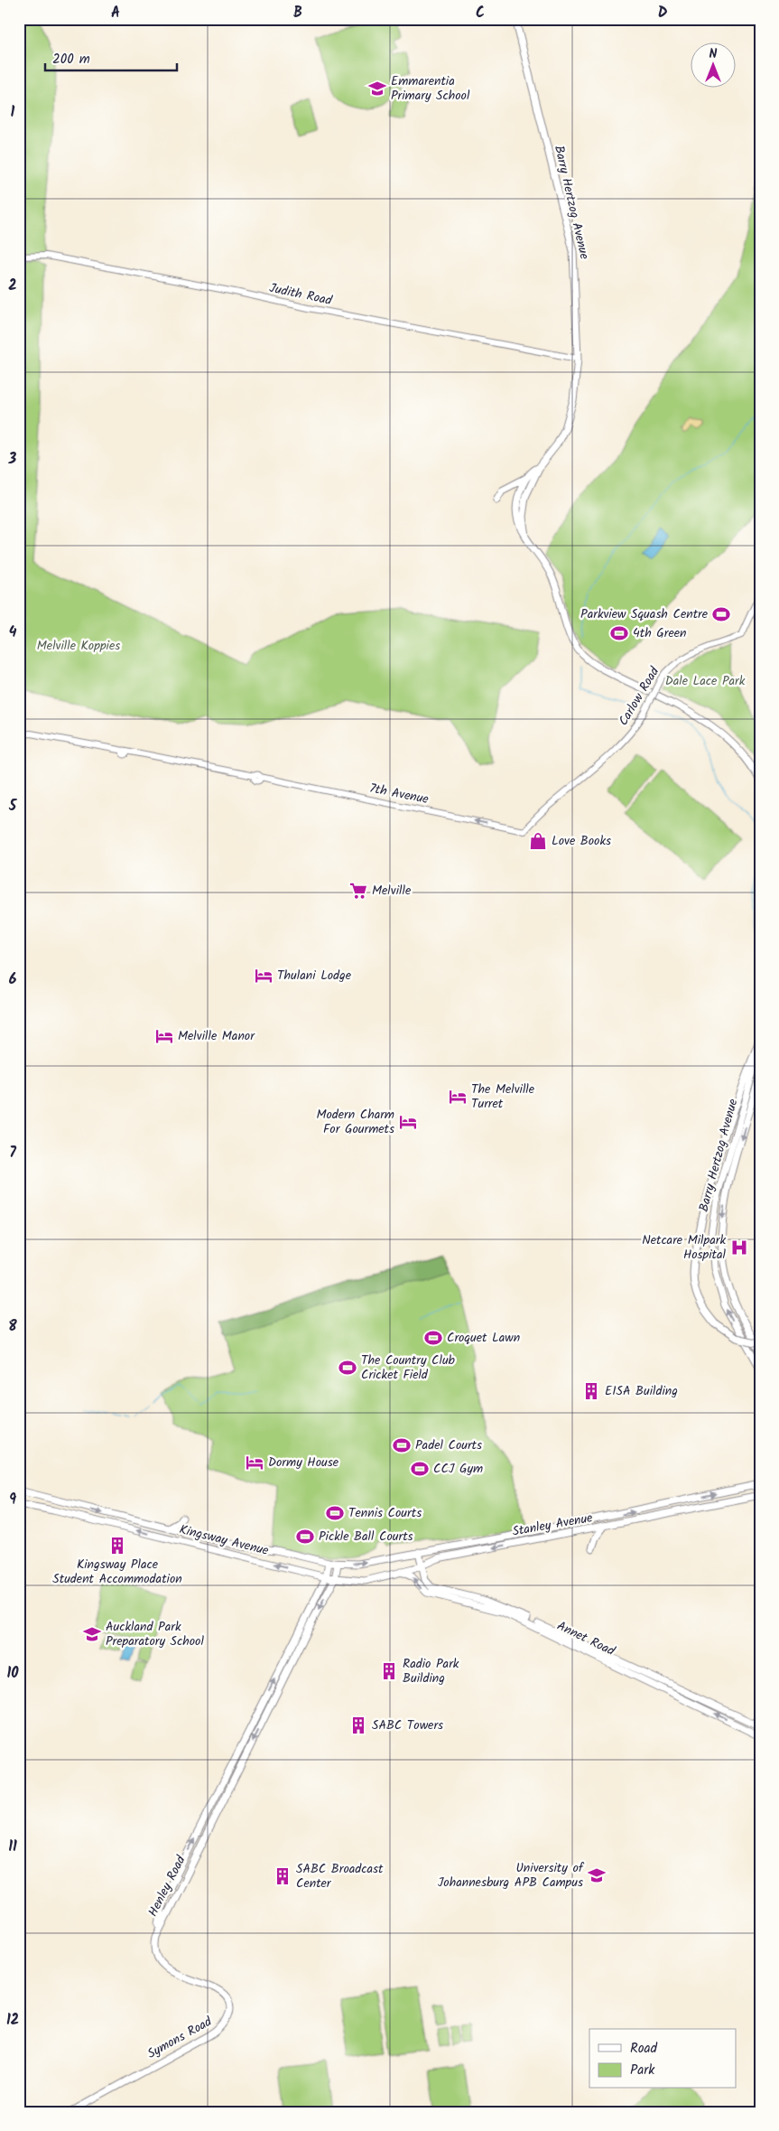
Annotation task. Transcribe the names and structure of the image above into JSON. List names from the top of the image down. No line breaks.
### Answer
{"streets":{"main road":["Barry Hertzog Avenue","Stanley Avenue","Kingsway Avenue","Annet Road","Henley Road","Symons Road"],"street":["Judith Road","Carlow Road","7th Avenue"]},"crossings":[["Barry Hertzog Avenue","Judith Road"],["Carlow Road","7th Avenue"],["Stanley Avenue","Kingsway Avenue"],["Stanley Avenue","Annet Road"],["Kingsway Avenue","Annet Road"],["Kingsway Avenue","Henley Road"],["Henley Road","Symons Road"]],"one_way":["7th Avenue"],"parks":["Melville Koppies","Dale Lace Park"],"places":{"school or university":["Emmarentia Primary School","Auckland Park Preparatory School","University of Johannesburg APB Campus"],"sports":["Parkview Squash Centre","4th Green","Croquet Lawn","The Country Club Cricket Field","Padel Courts","CCJ Gym","Tennis Courts","Pickle Ball Courts"],"shop":["Love Books"],"supermarket":["Melville"],"hotel":["Thulani Lodge","Melville Manor","The Melville Turret","Modern Charm For Gourmets","Dormy House"],"hospital":["Netcare Milpark Hospital"],"building":["EISA Building","Kingsway Place Student Accommodation","Radio Park Building","SABC Towers","SABC Broadcast Center"]},"legend":["Road","Park"],"scale_bar":"200 m","north":"top","grid":{"columns":["A","B","C","D"],"rows":["1","2","3","4","5","6","7","8","9","10","11","12"]}}
